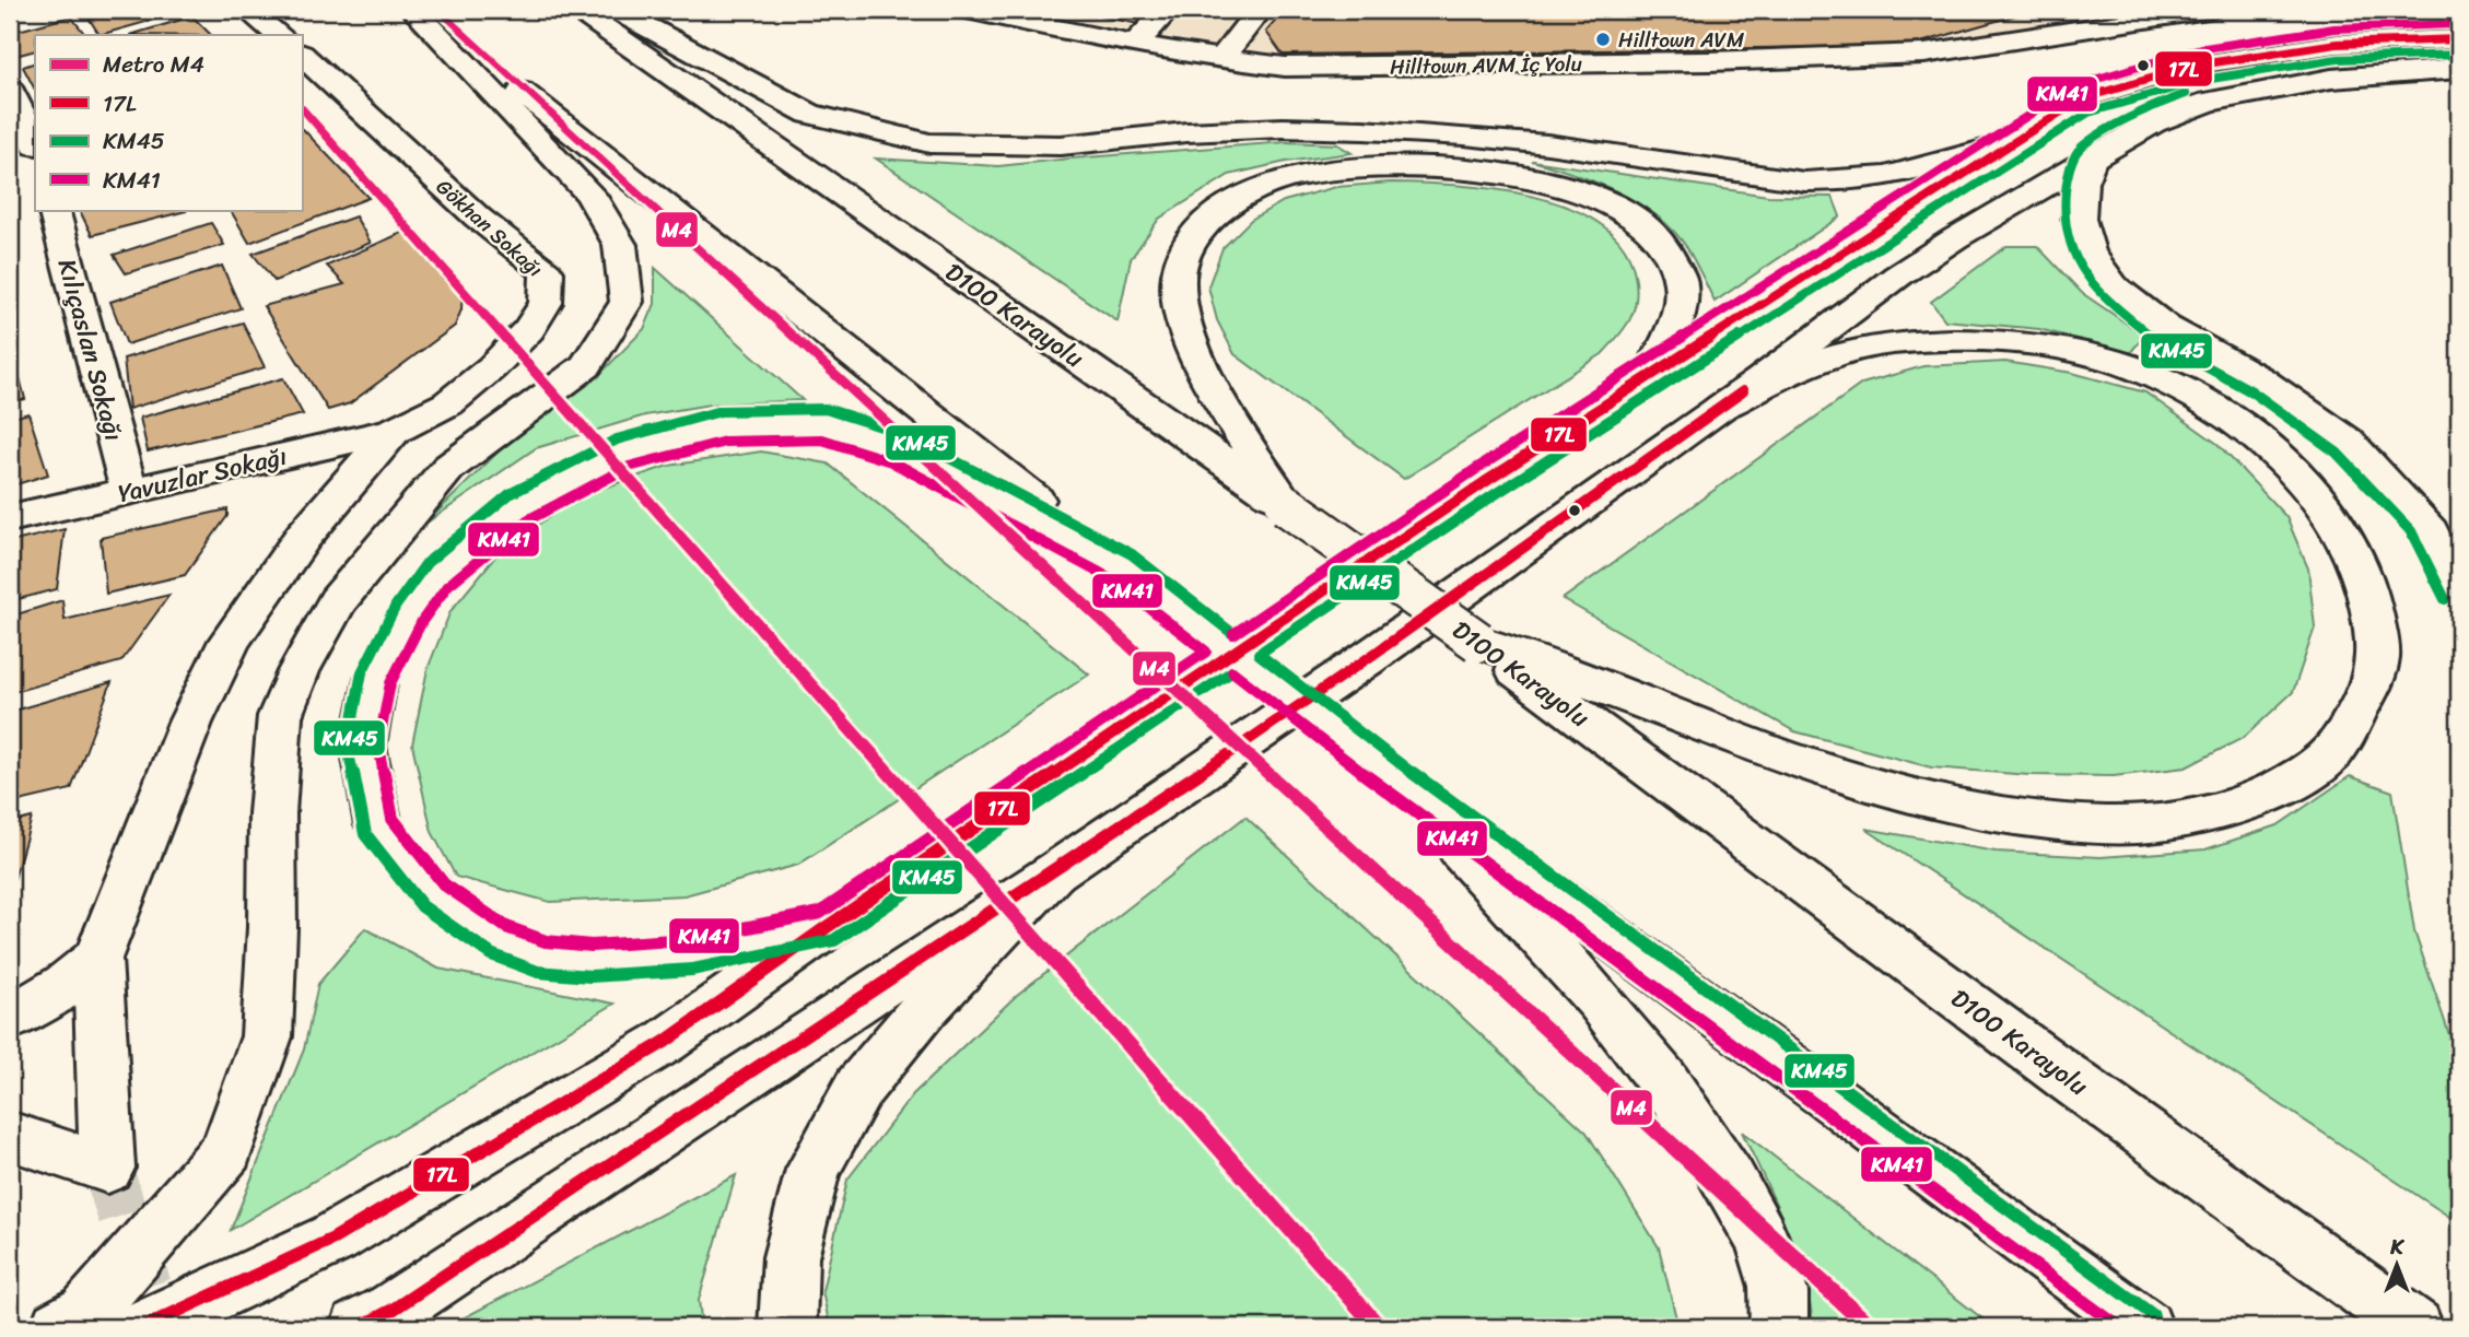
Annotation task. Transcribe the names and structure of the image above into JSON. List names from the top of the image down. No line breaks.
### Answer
{"streets":{"main road":["Hilltown AVM İç Yolu","Gökhan Sokağı","D100 Karayolu","Kılıçaslan Sokağı","Yavuzlar Sokağı"]},"crossings":[["Gökhan Sokağı","Yavuzlar Sokağı"],["Kılıçaslan Sokağı","Yavuzlar Sokağı"]],"places":["Hilltown AVM"],"lines":["metro line M4","transit line KM41","transit line 17L","transit line KM45"],"legend":["Metro M4","17L","KM45","KM41"],"north":"top"}
